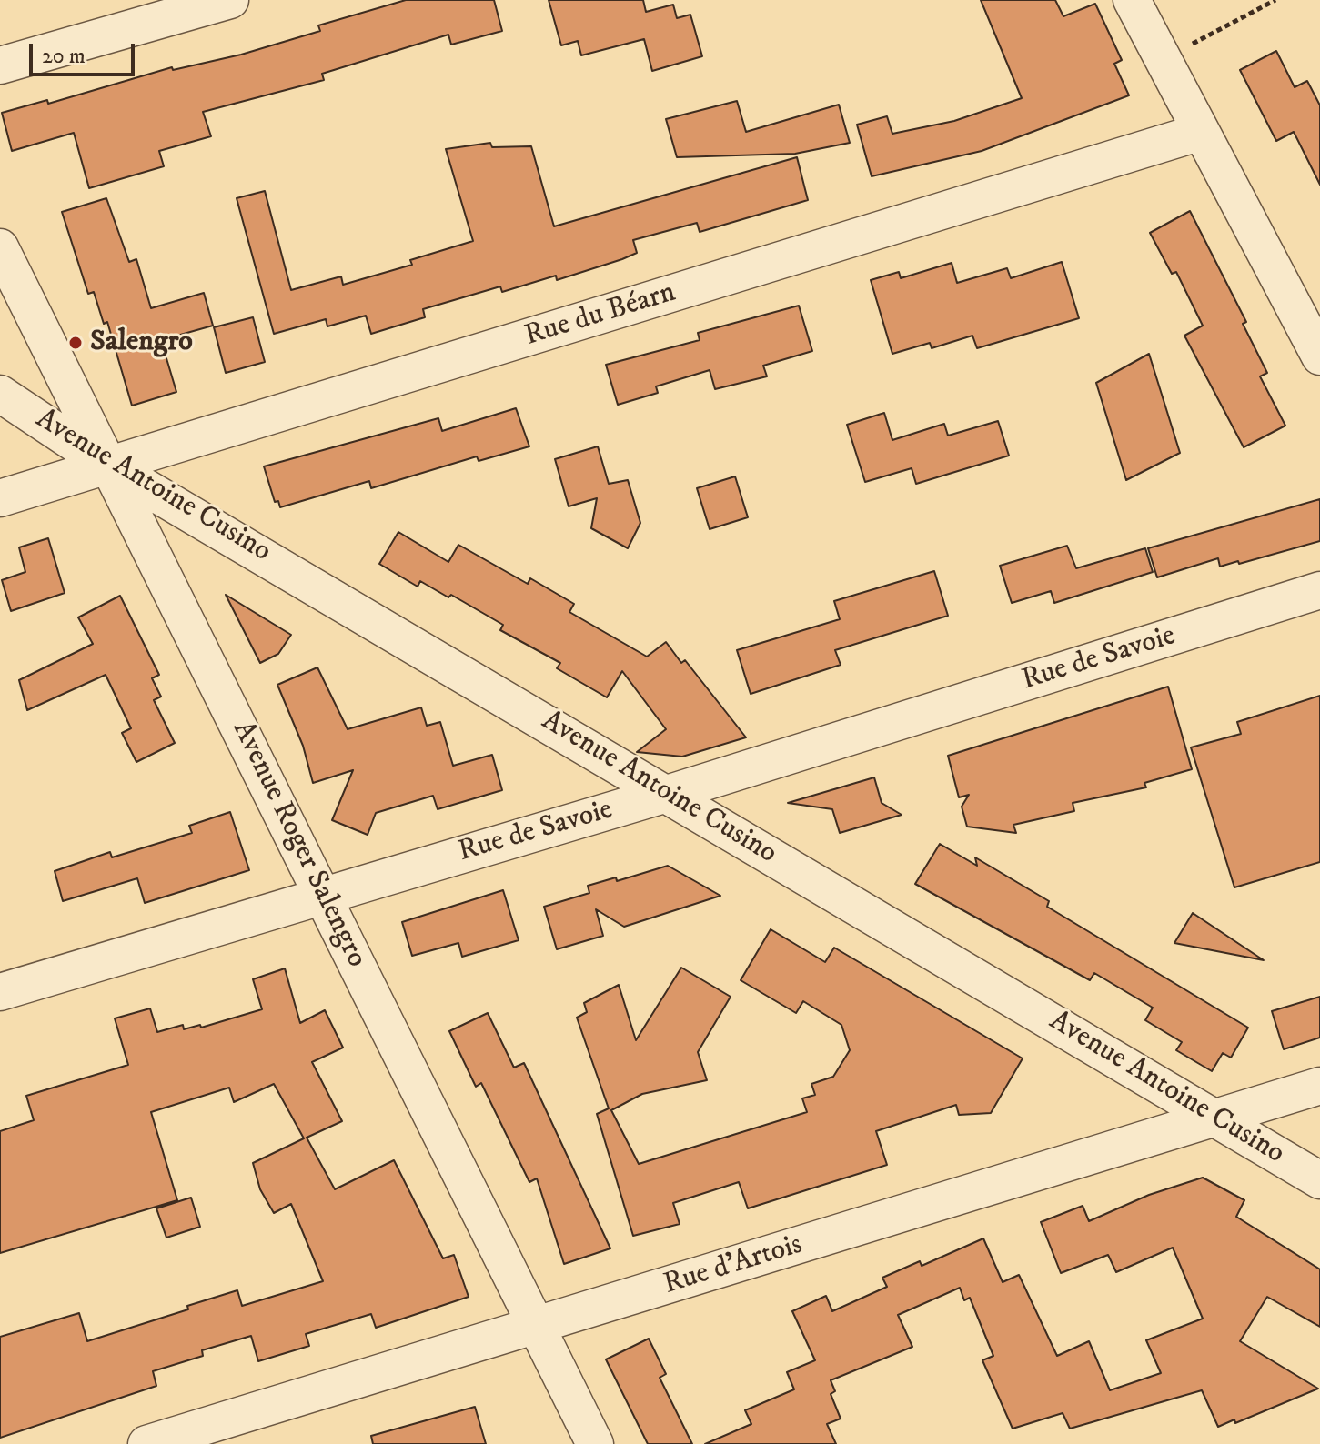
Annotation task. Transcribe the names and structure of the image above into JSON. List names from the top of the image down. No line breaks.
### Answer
{"streets":{"street":["Rue du Béarn","Avenue Antoine Cusino","Rue de Savoie","Avenue Roger Salengro","Rue d'Artois"]},"crossings":[["Rue du Béarn","Avenue Antoine Cusino"],["Rue du Béarn","Avenue Roger Salengro"],["Avenue Antoine Cusino","Rue de Savoie"],["Avenue Antoine Cusino","Avenue Roger Salengro"],["Avenue Antoine Cusino","Rue d'Artois"],["Rue de Savoie","Avenue Roger Salengro"],["Avenue Roger Salengro","Rue d'Artois"]],"places":["Salengro"],"scale_bar":"20 m"}
